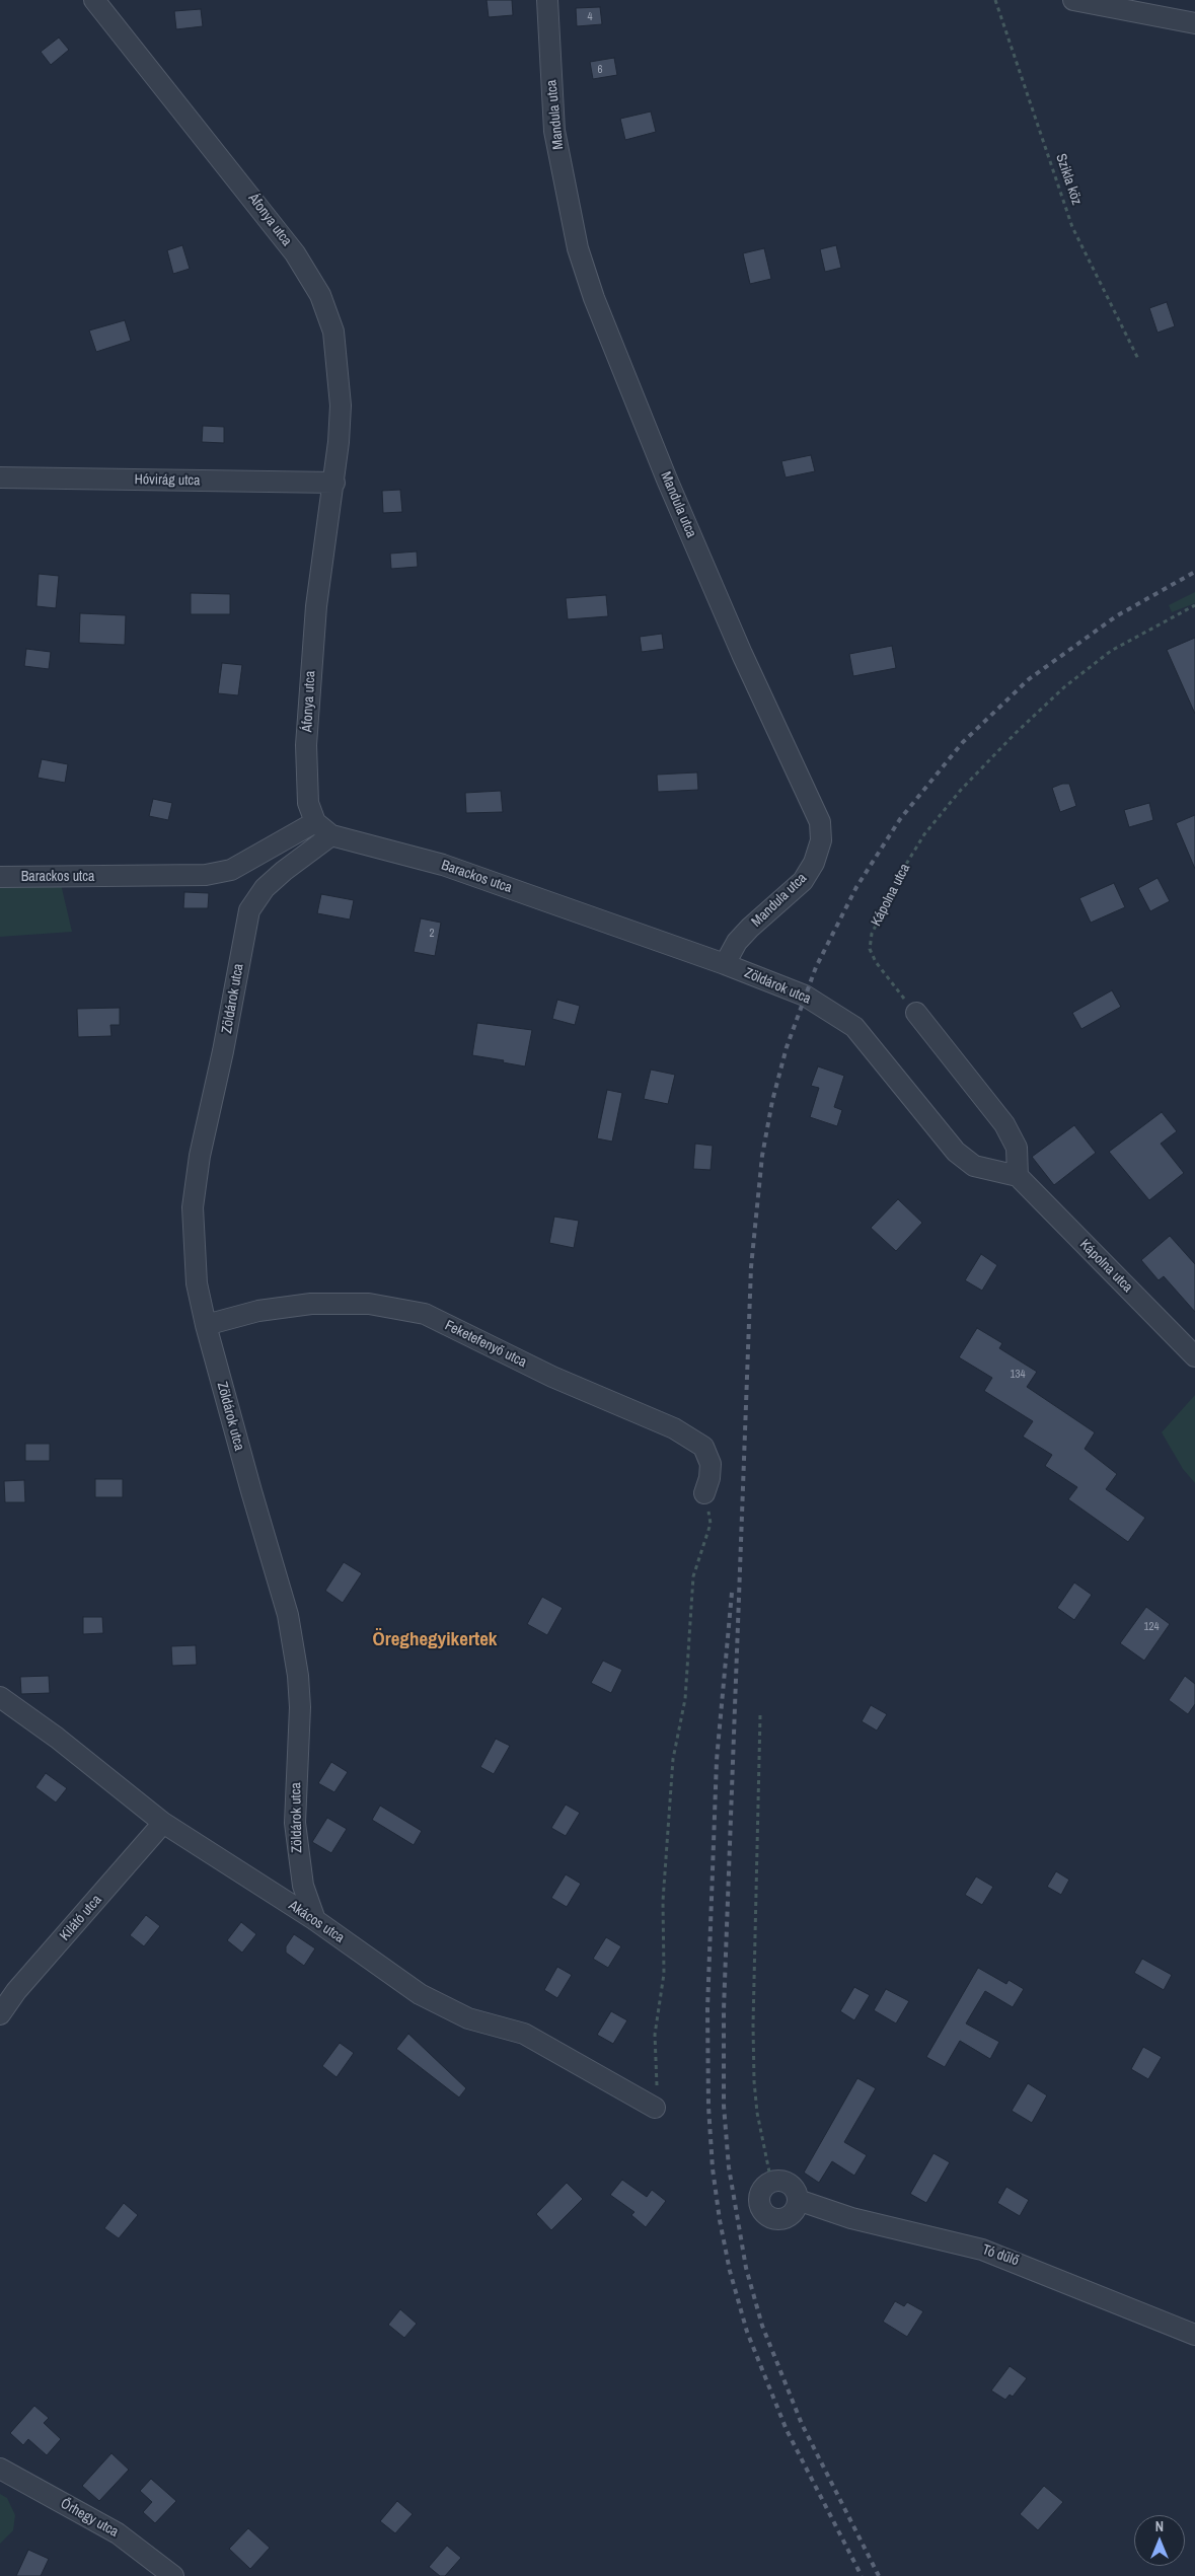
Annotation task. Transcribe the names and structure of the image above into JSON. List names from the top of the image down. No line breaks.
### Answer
{"streets":{"street":["Mandula utca","Áfonya utca","Hóvirág utca","Barackos utca","Kápolna utca","Zöldárok utca","Feketefenyő utca","Kilátó utca","Akácos utca","Tó dűlő","Őrhegy utca"],"path":["Szikla köz"]},"crossings":[["Mandula utca","Barackos utca"],["Mandula utca","Zöldárok utca"],["Áfonya utca","Hóvirág utca"],["Áfonya utca","Barackos utca"],["Barackos utca","Zöldárok utca"],["Kápolna utca","Zöldárok utca"],["Zöldárok utca","Feketefenyő utca"],["Zöldárok utca","Akácos utca"],["Kilátó utca","Akácos utca"]],"districts":["Öreghegyikertek"],"house_numbers":["4","6","2","134","124"],"north":"top"}
